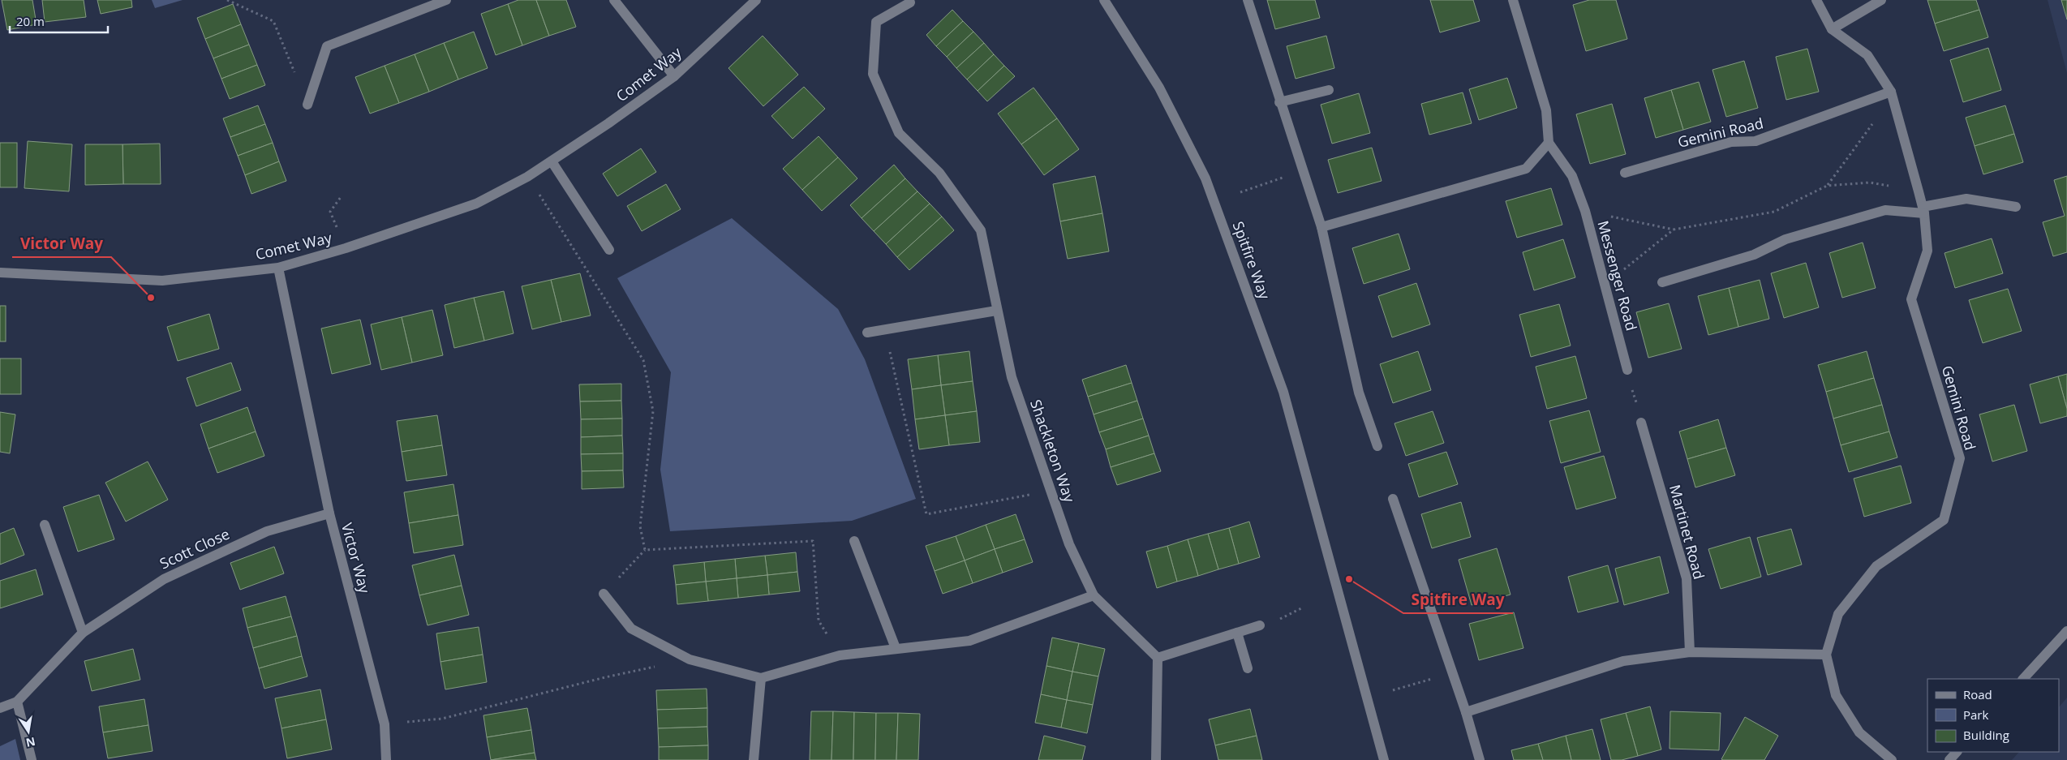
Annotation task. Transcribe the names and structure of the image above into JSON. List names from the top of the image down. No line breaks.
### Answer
{"streets":{"street":["Comet Way","Gemini Road","Spitfire Way","Messenger Road","Shackleton Way","Martinet Road","Scott Close","Victor Way"]},"crossings":[["Comet Way","Victor Way"],["Scott Close","Victor Way"]],"places":["Victor Way","Spitfire Way"],"legend":["Road","Park","Building"],"scale_bar":"20 m","north":"bottom"}
